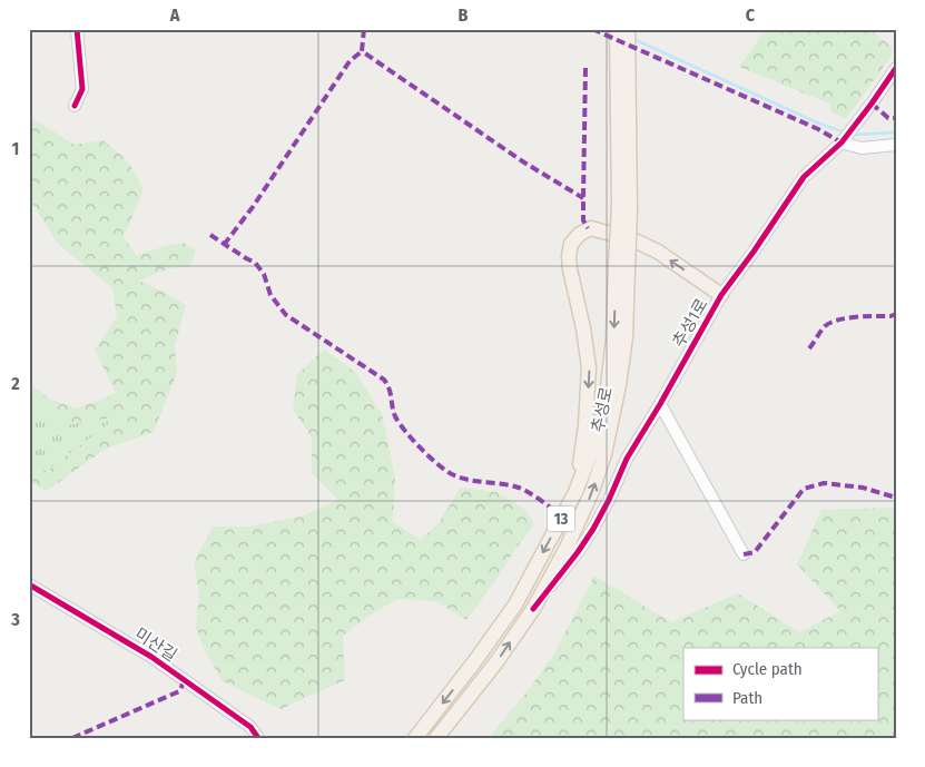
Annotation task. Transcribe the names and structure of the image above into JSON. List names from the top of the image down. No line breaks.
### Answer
{"streets":{"main road":["추성로","13"],"street":["추성1로","미산길"]},"crossings":[["추성1로","추성로"]],"legend":["Cycle path","Path"],"grid":{"columns":["A","B","C"],"rows":["1","2","3"]}}
